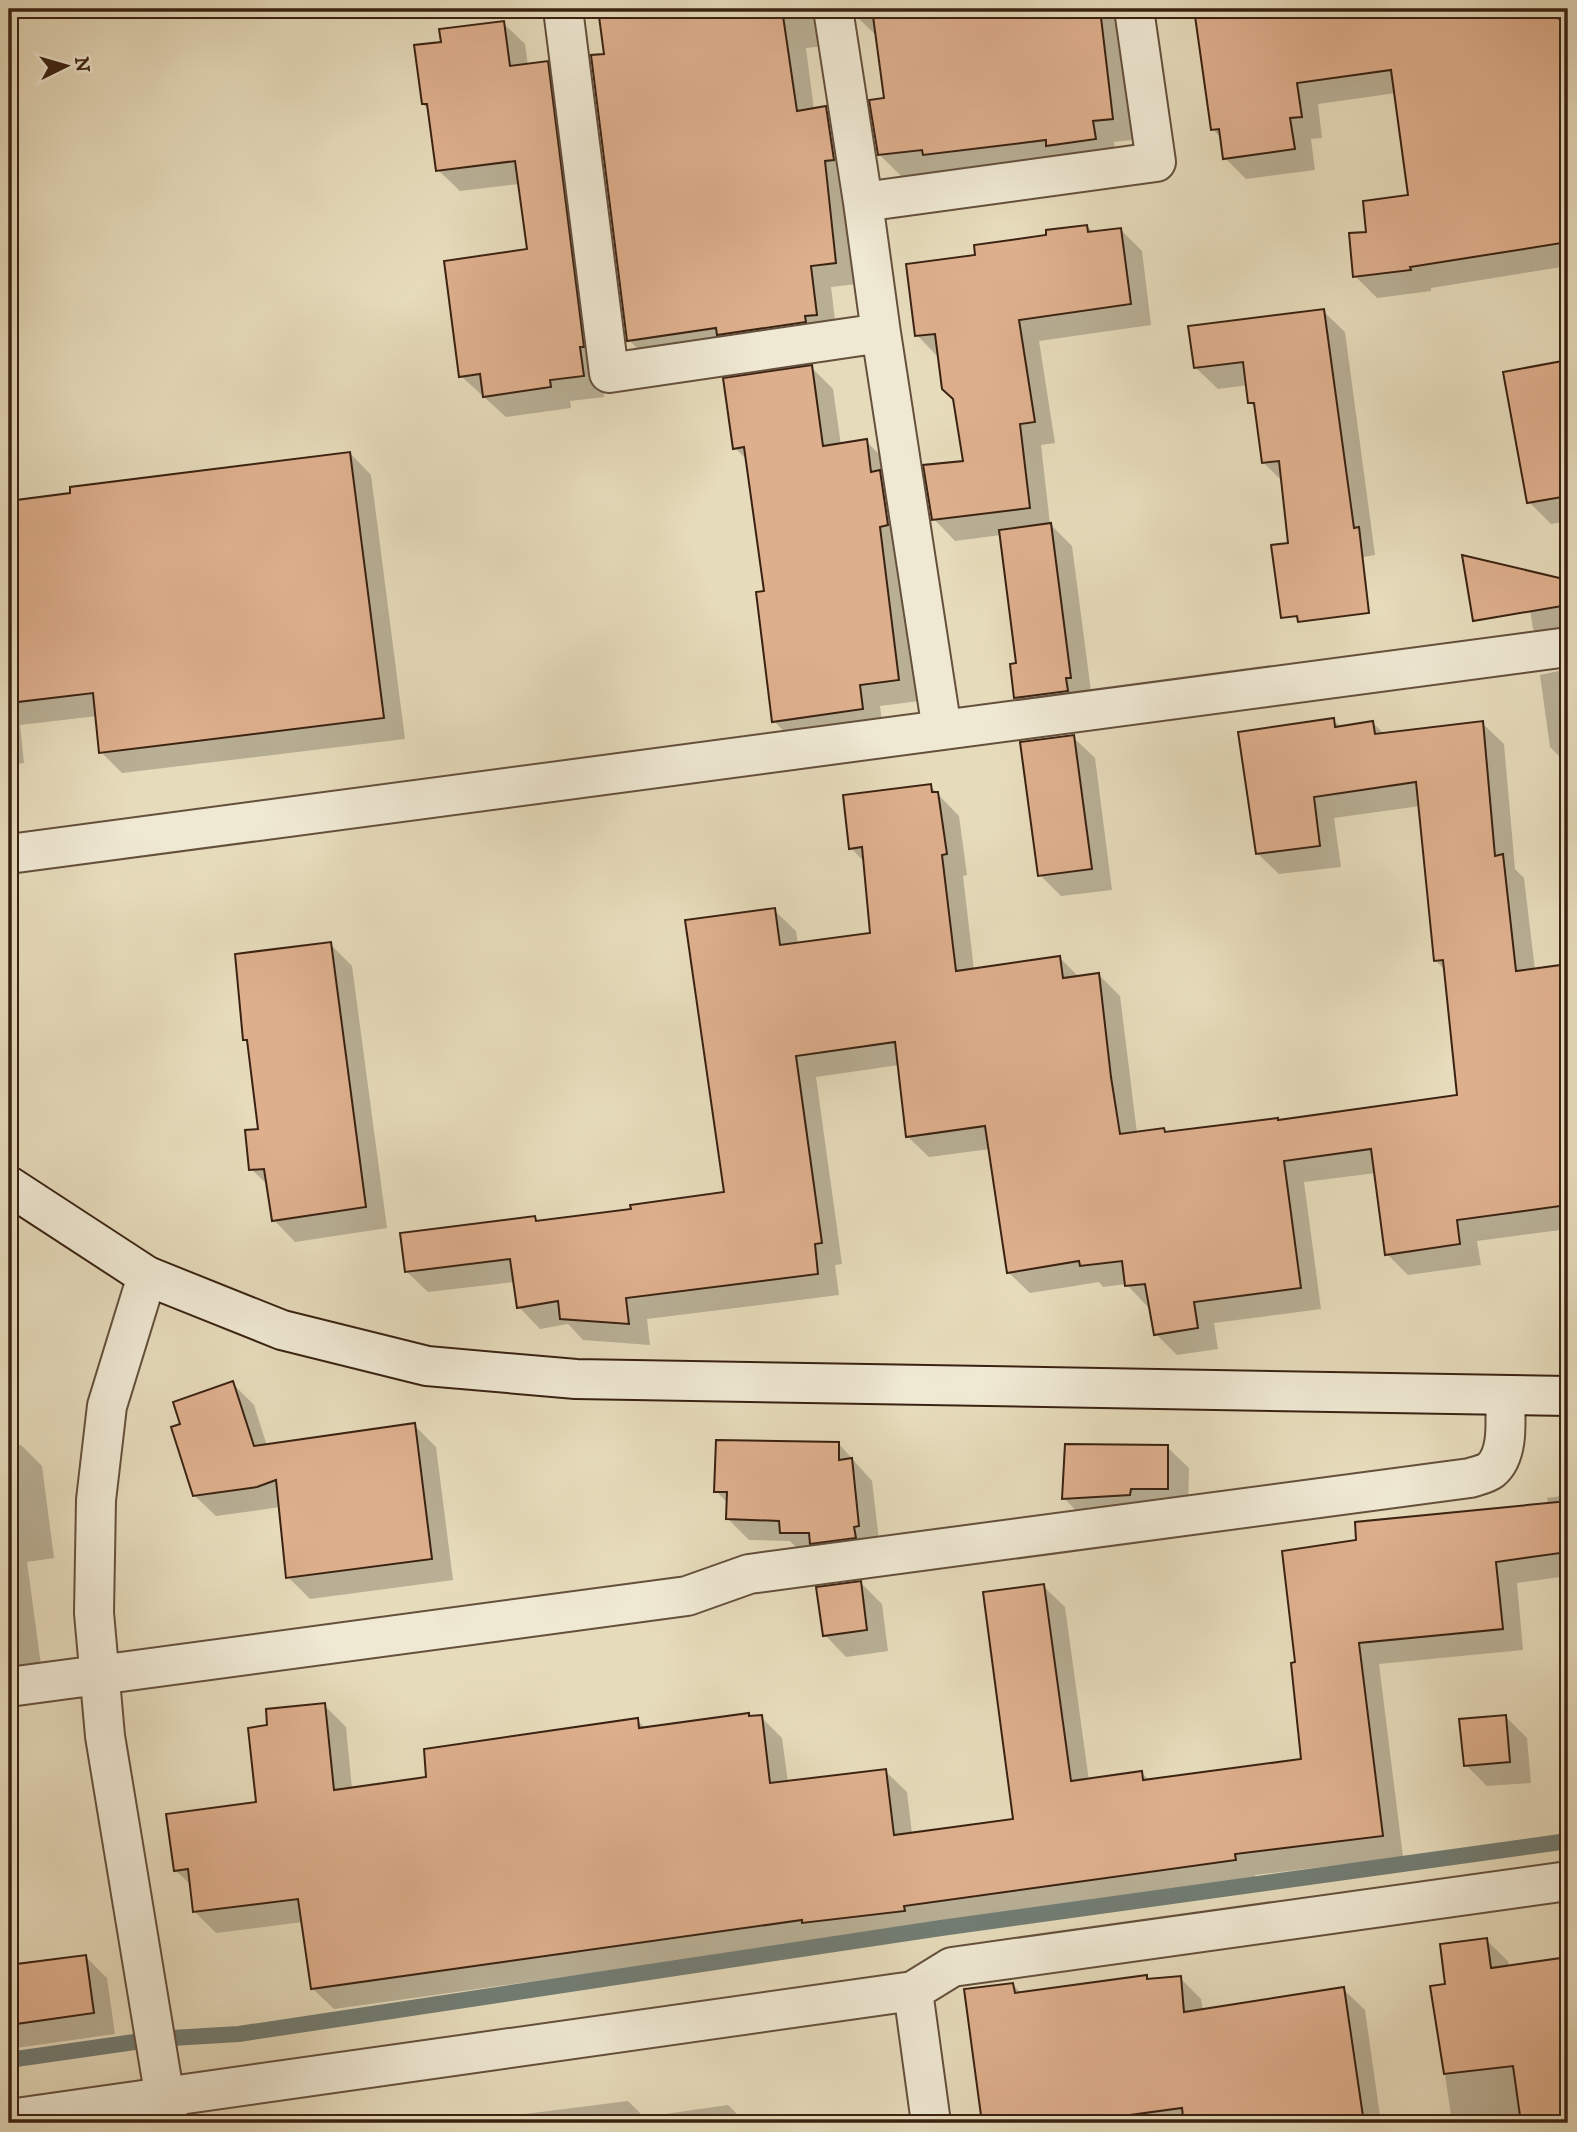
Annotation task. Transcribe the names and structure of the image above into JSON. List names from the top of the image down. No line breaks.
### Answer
{"north":"right"}
